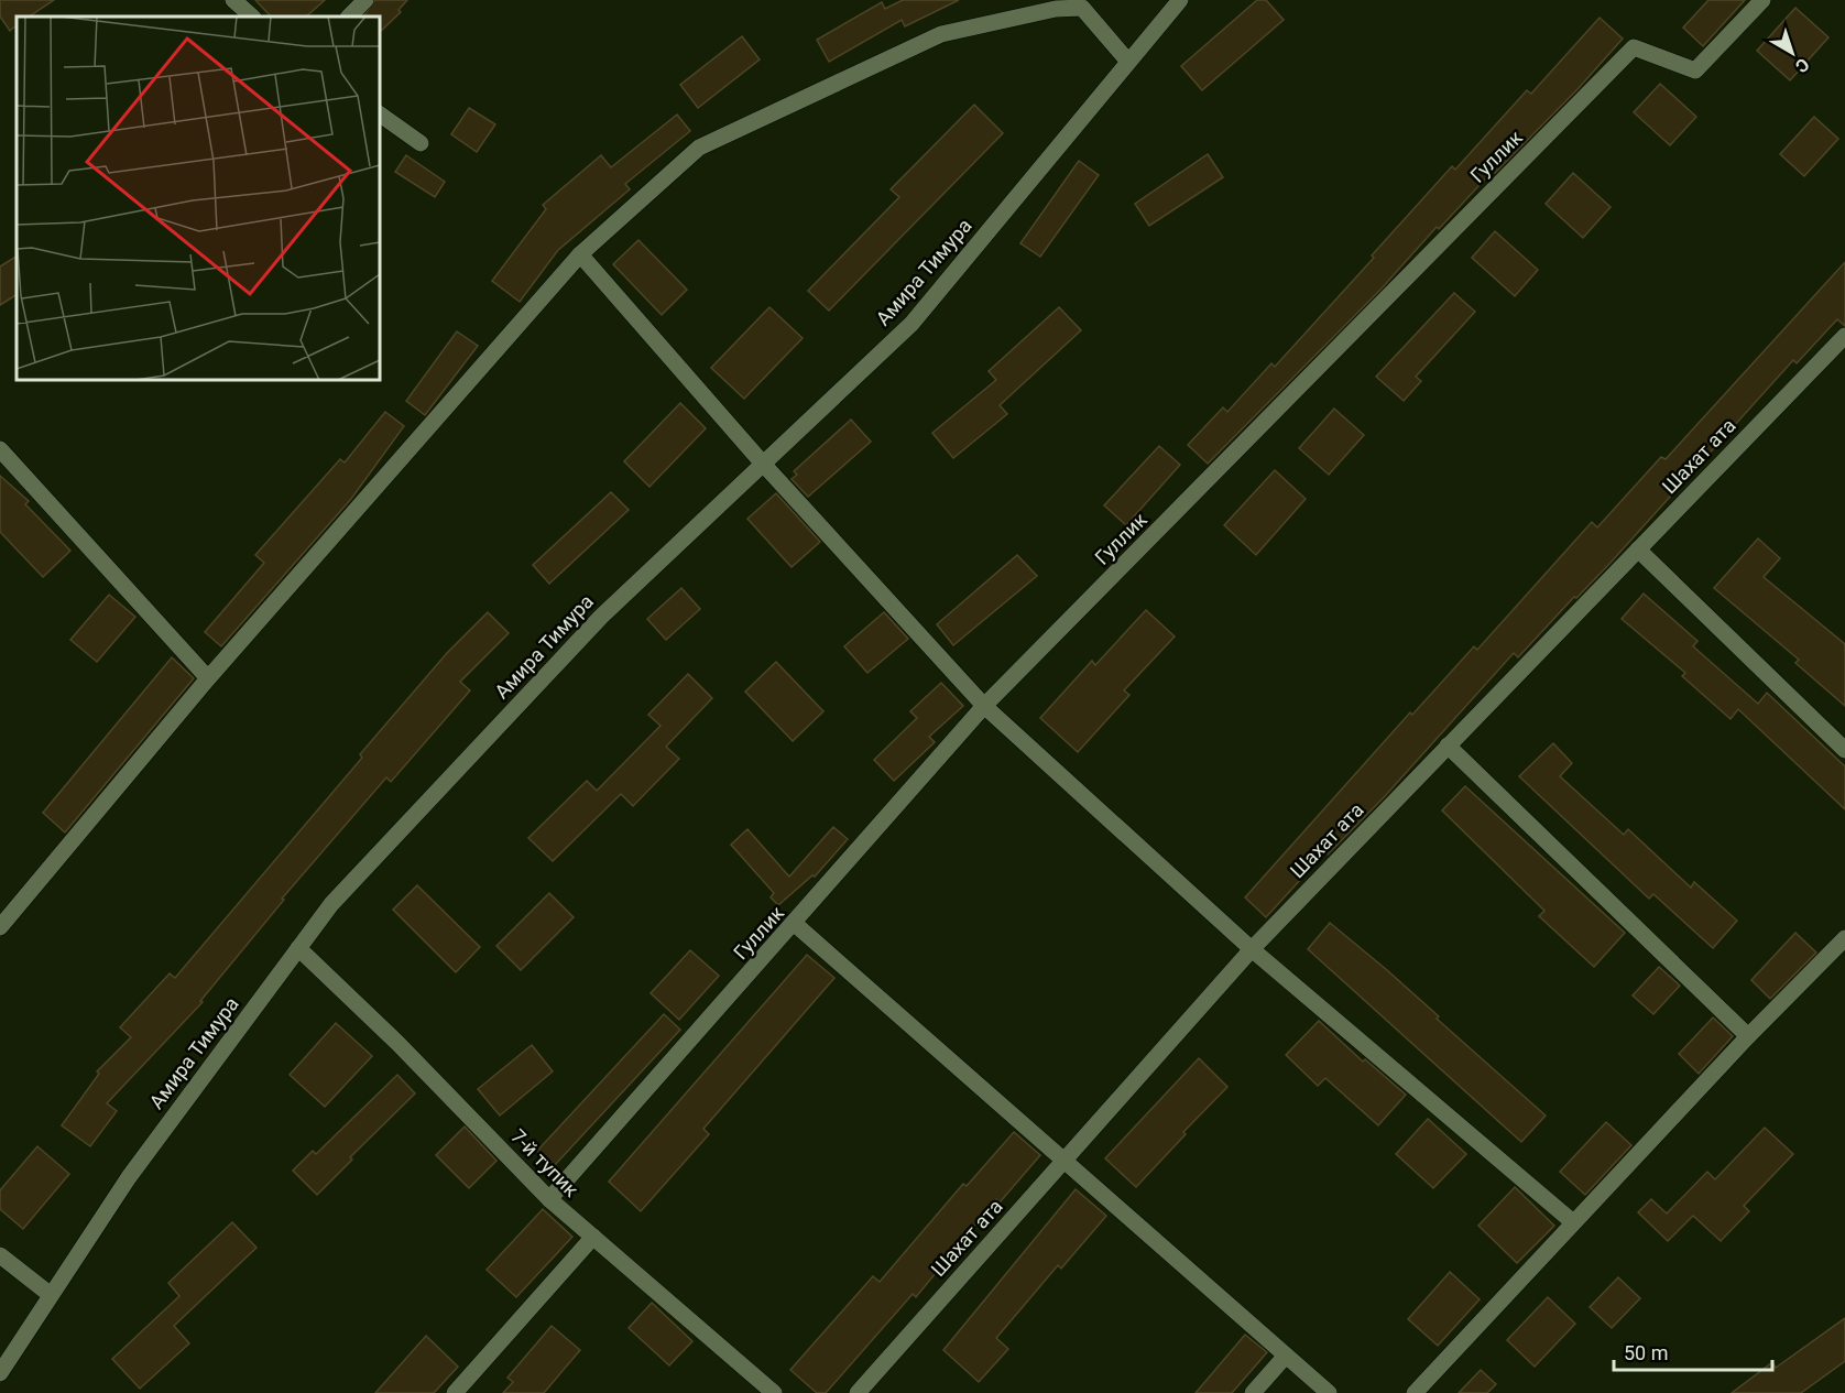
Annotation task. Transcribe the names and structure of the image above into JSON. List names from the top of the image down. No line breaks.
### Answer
{"streets":{"street":["Гуллик","Амира Тимура","Шахат ата","7-й тупик"]},"crossings":[["Гуллик","7-й тупик"],["Амира Тимура","7-й тупик"]],"scale_bar":"50 m","north":"bottom right"}
